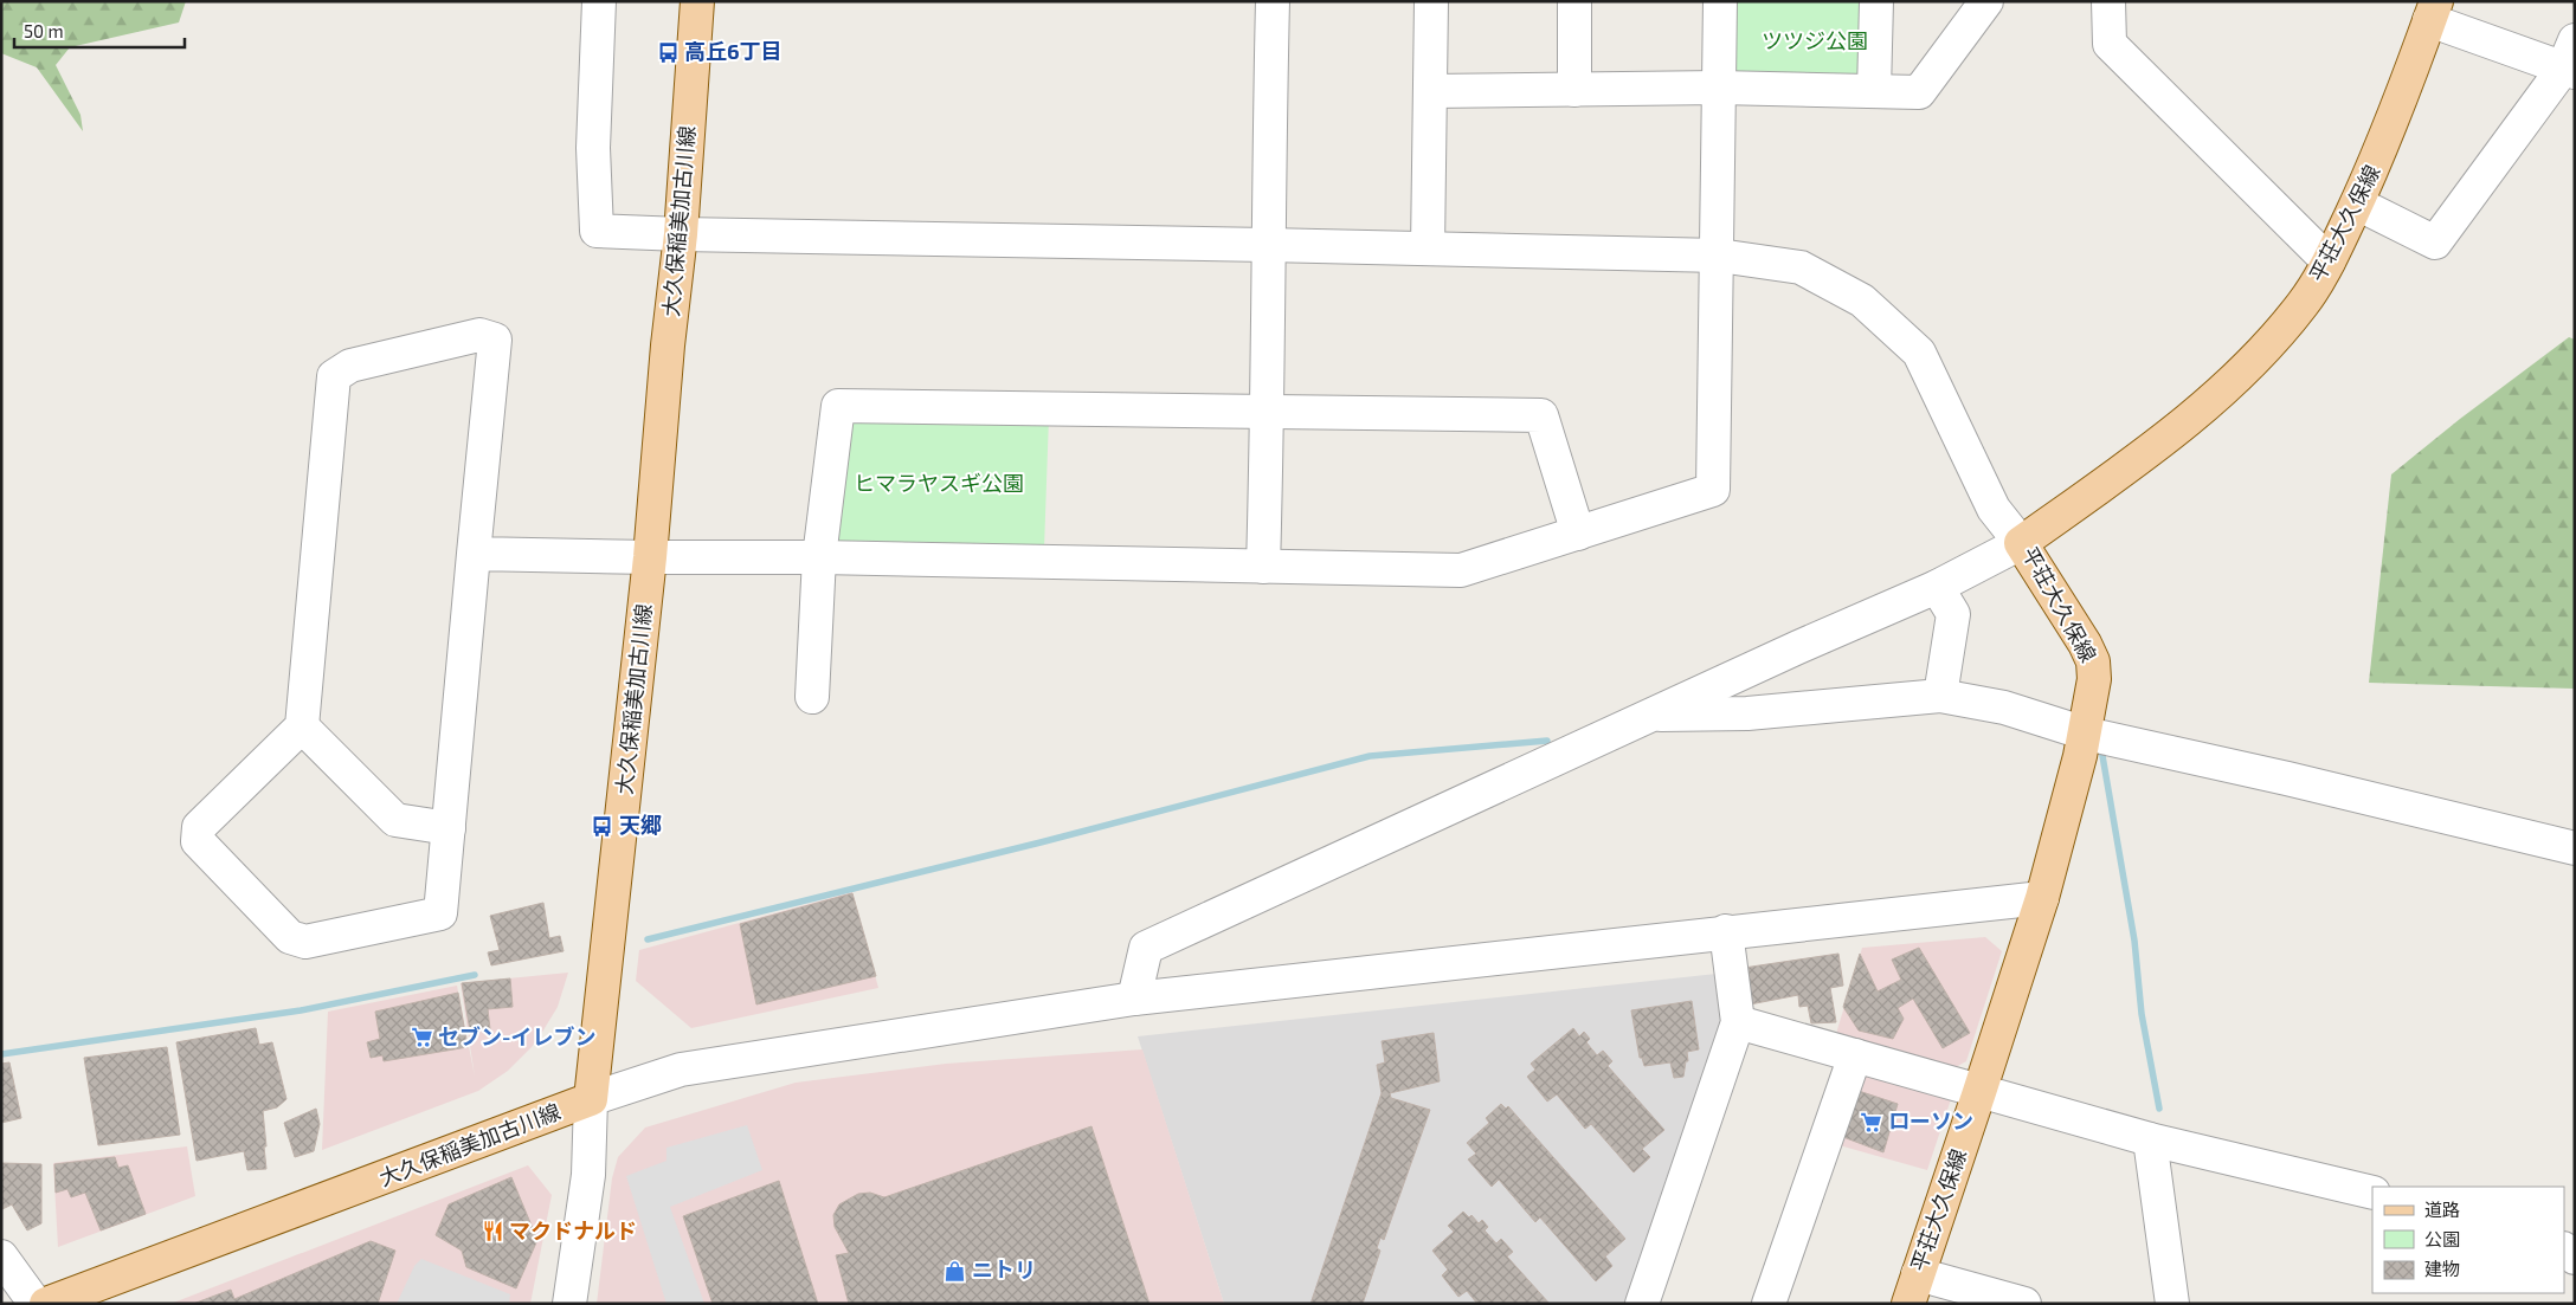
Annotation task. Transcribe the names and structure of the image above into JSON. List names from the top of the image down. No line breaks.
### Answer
{"streets":{"main road":["大久保稲美加古川線","平荘大久保線"]},"parks":["ツツジ公園","ヒマラヤスギ公園"],"places":{"bus stop":["高丘6丁目","天郷"],"supermarket":["セブン-イレブン","ローソン"],"restaurant":["マクドナルド"],"shop":["ニトリ"]},"legend":["道路","公園","建物"],"scale_bar":"50 m"}
